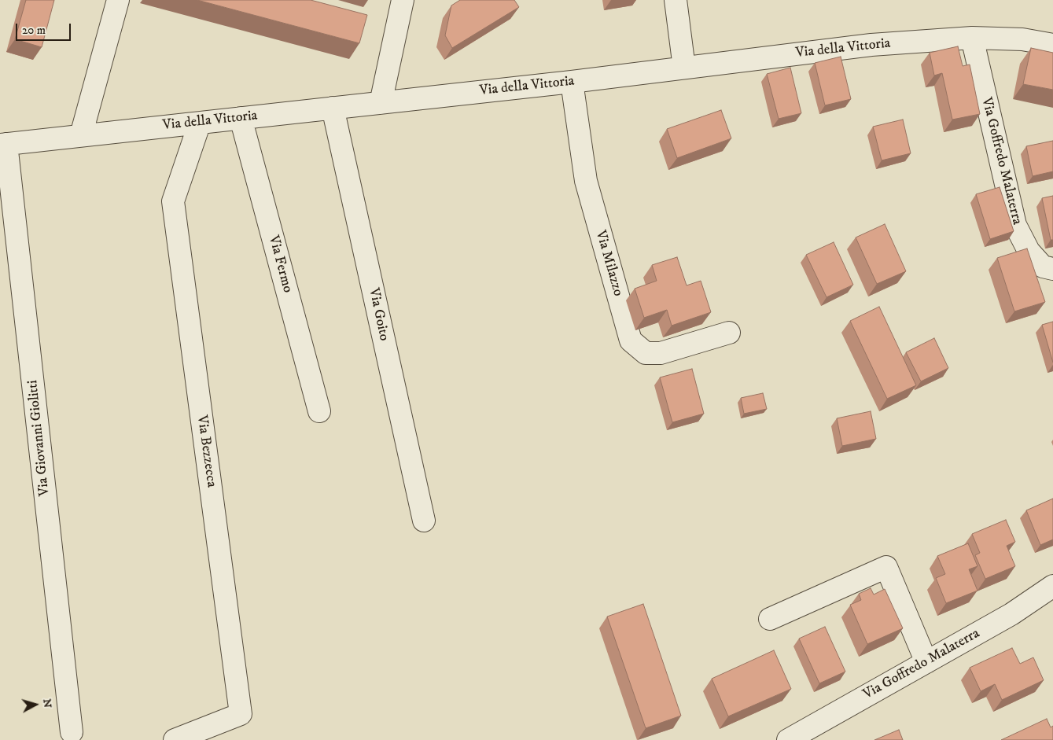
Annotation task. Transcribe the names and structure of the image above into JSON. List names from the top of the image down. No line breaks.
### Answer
{"streets":{"street":["Via della Vittoria","Via Goffredo Malaterra","Via Milazzo","Via Fermo","Via Goito","Via Giovanni Giolitti","Via Bezzecca"]},"crossings":[["Via della Vittoria","Via Goffredo Malaterra"],["Via della Vittoria","Via Milazzo"],["Via della Vittoria","Via Fermo"],["Via della Vittoria","Via Goito"],["Via della Vittoria","Via Giovanni Giolitti"],["Via della Vittoria","Via Bezzecca"]],"scale_bar":"20 m","north":"right"}
